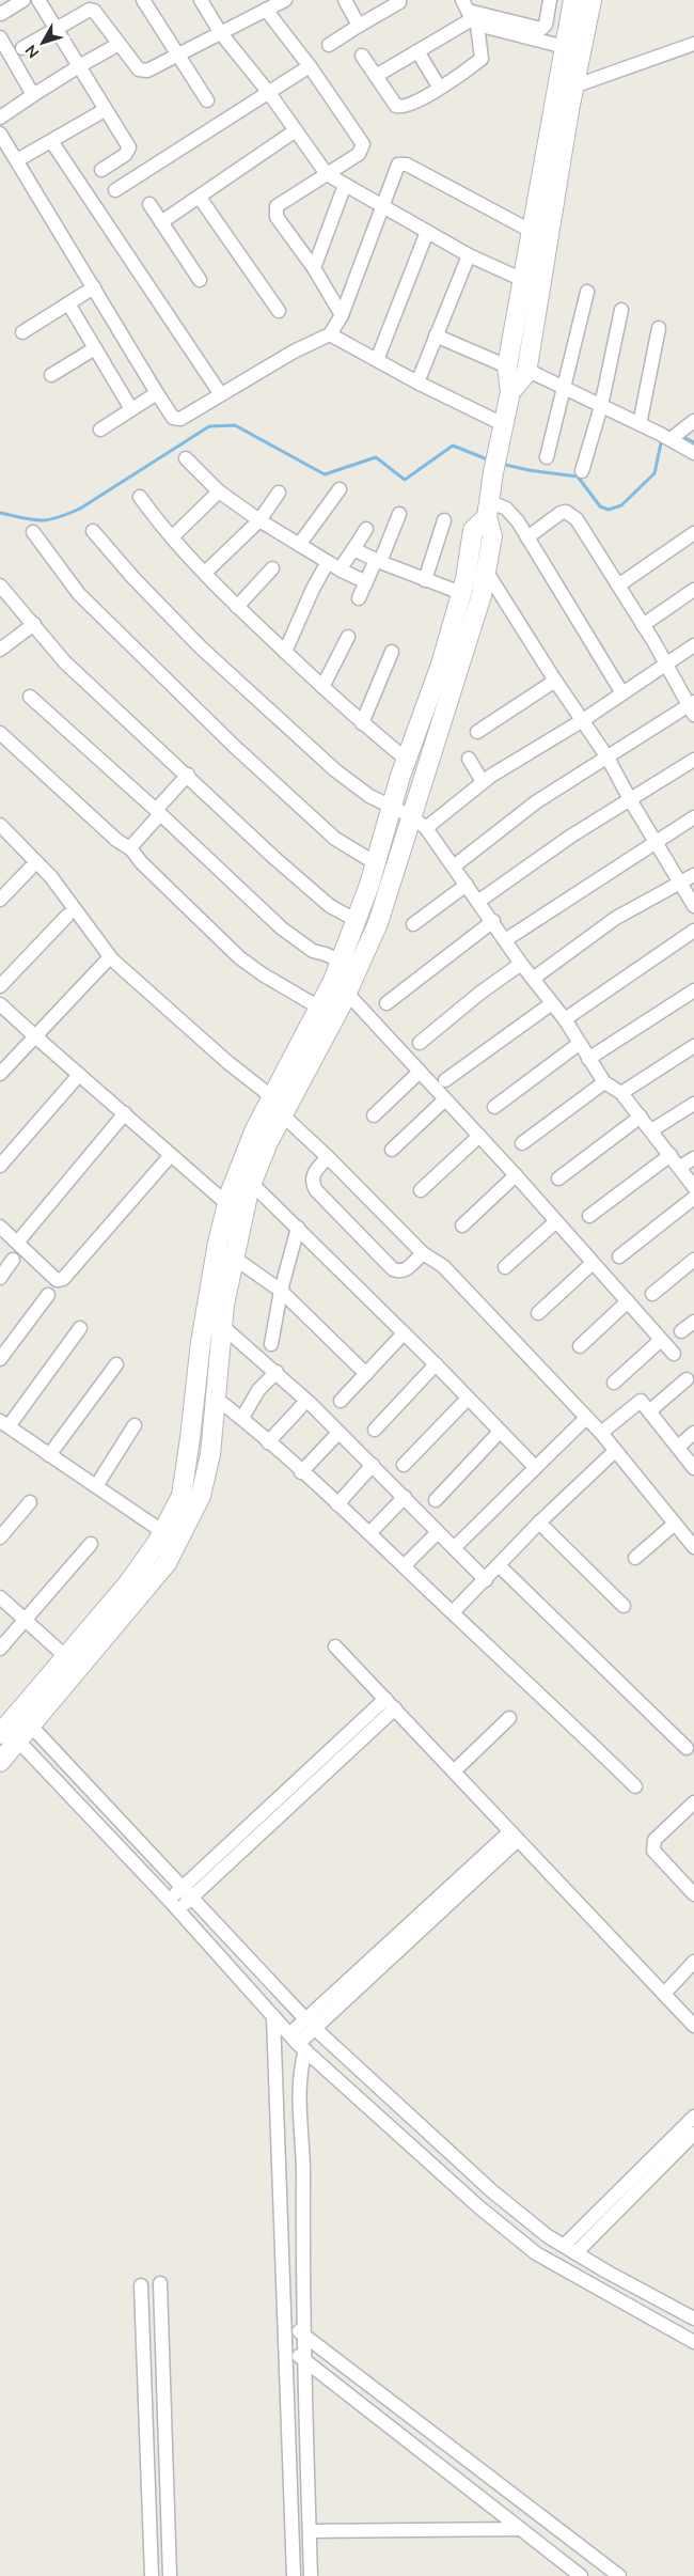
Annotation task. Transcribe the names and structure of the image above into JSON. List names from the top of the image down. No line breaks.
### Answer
{"north":"bottom left"}
